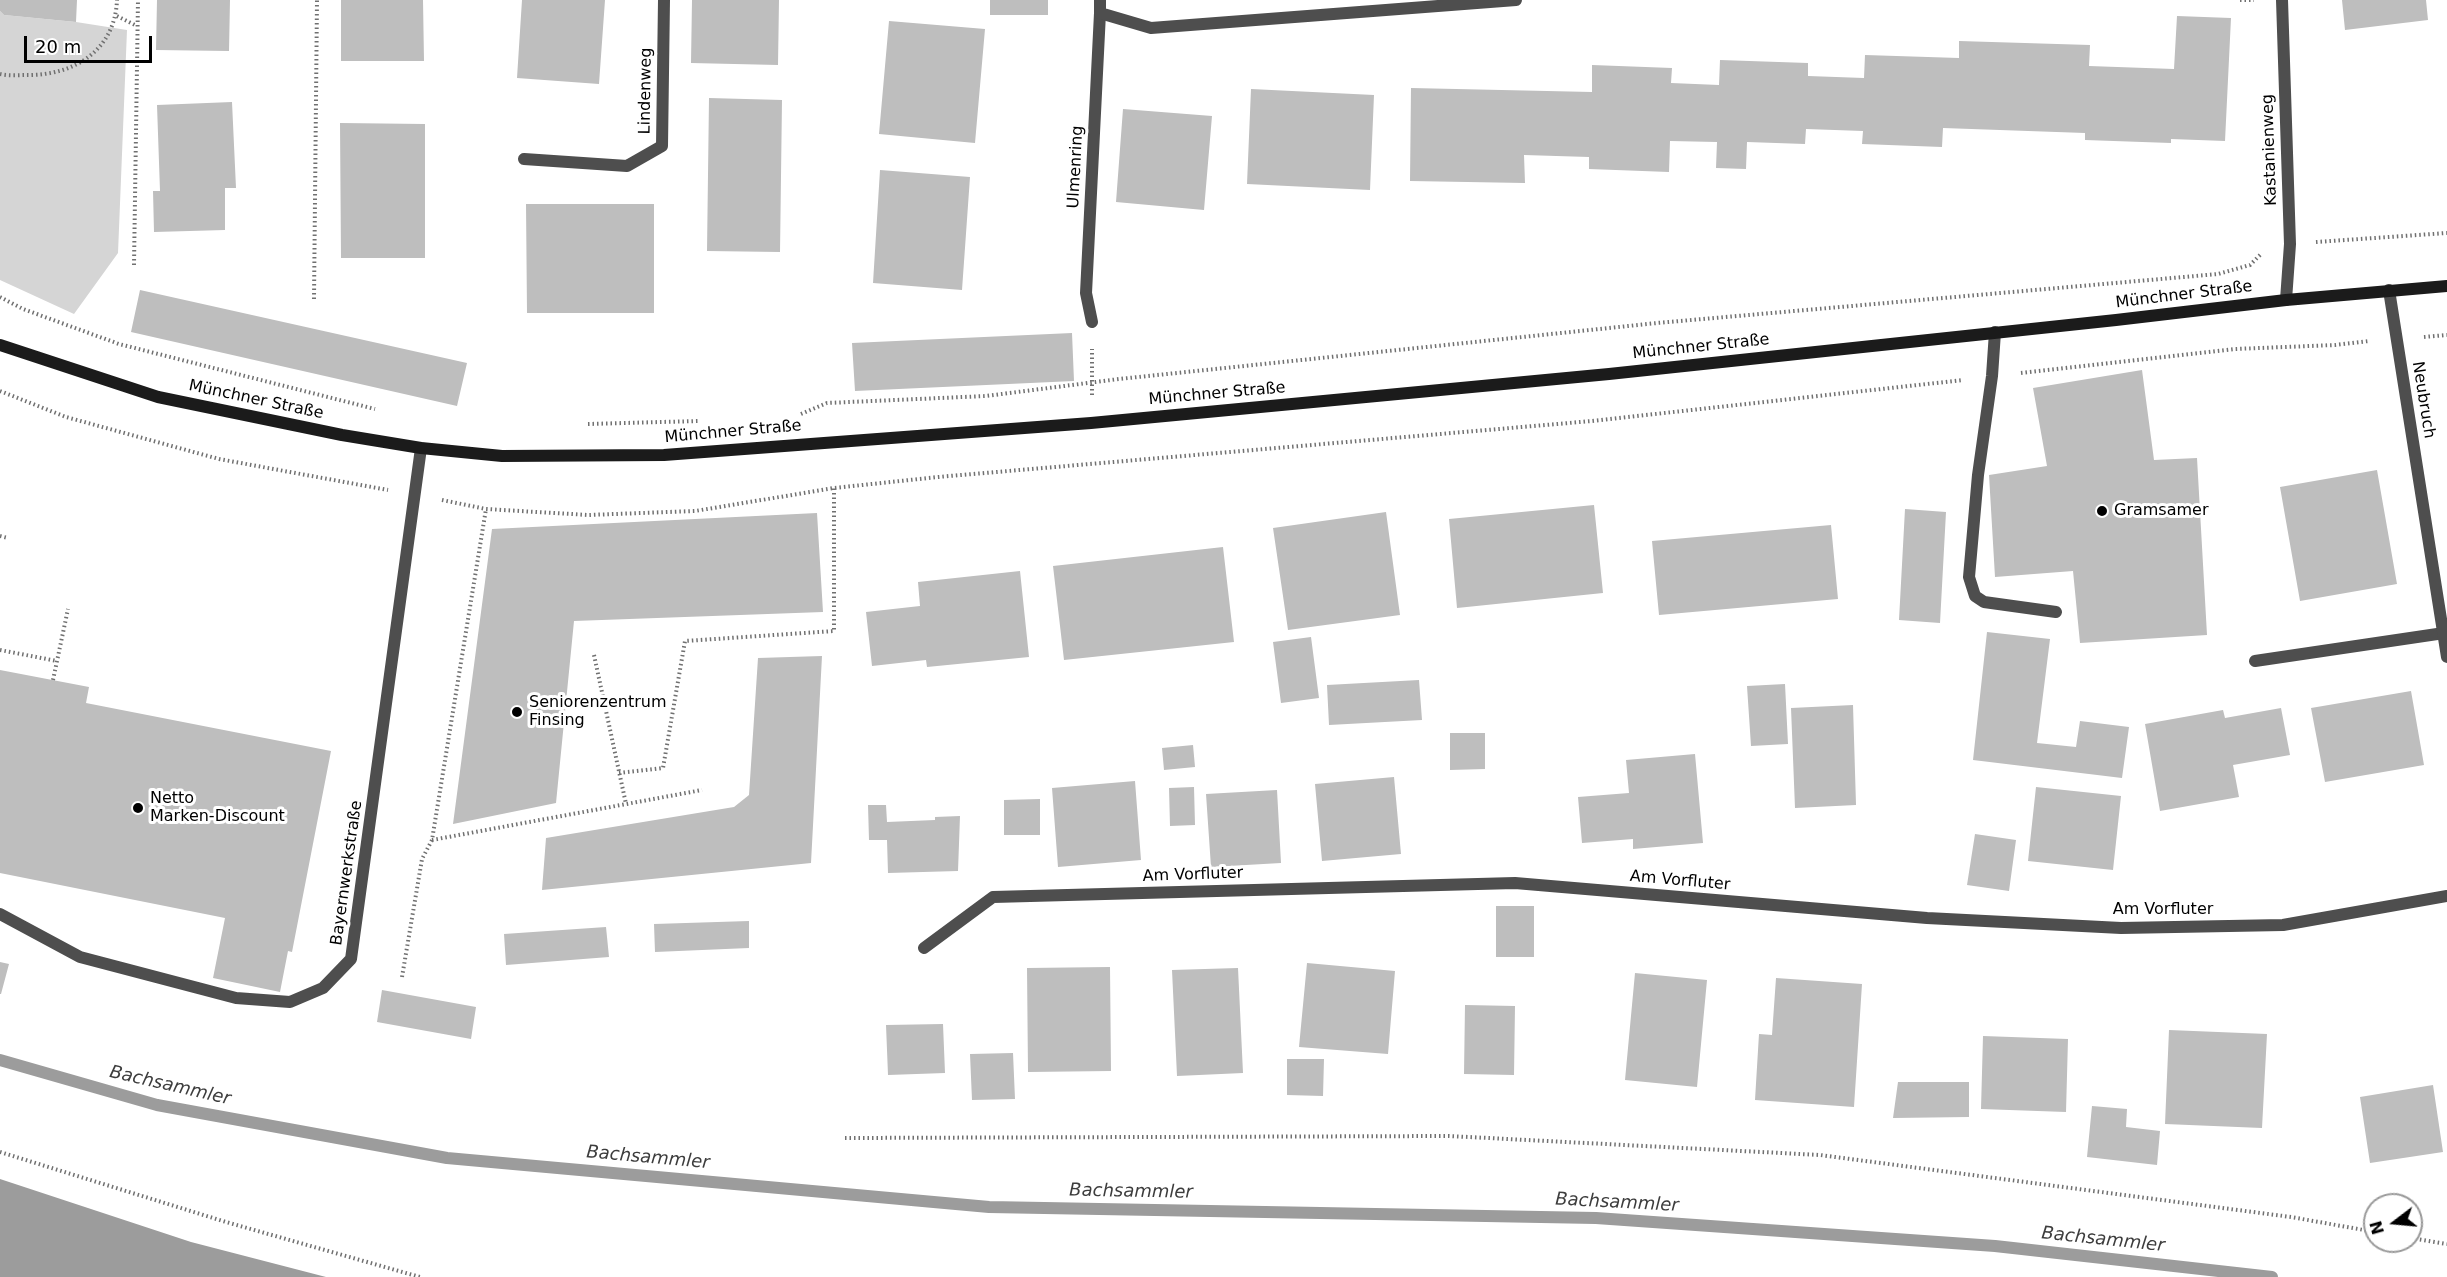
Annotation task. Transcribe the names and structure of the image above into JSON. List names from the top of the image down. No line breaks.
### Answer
{"streets":{"main road":["Münchner Straße"],"street":["Lindenweg","Kastanienweg","Ulmenring","Neubruch","Bayernwerkstraße","Am Vorfluter"]},"crossings":[["Kastanienweg","Münchner Straße"],["Münchner Straße","Neubruch"],["Münchner Straße","Bayernwerkstraße"]],"water":["Bachsammler"],"places":["Gramsamer","Seniorenzentrum Finsing","Netto Marken-Discount"],"scale_bar":"20 m","north":"left"}
